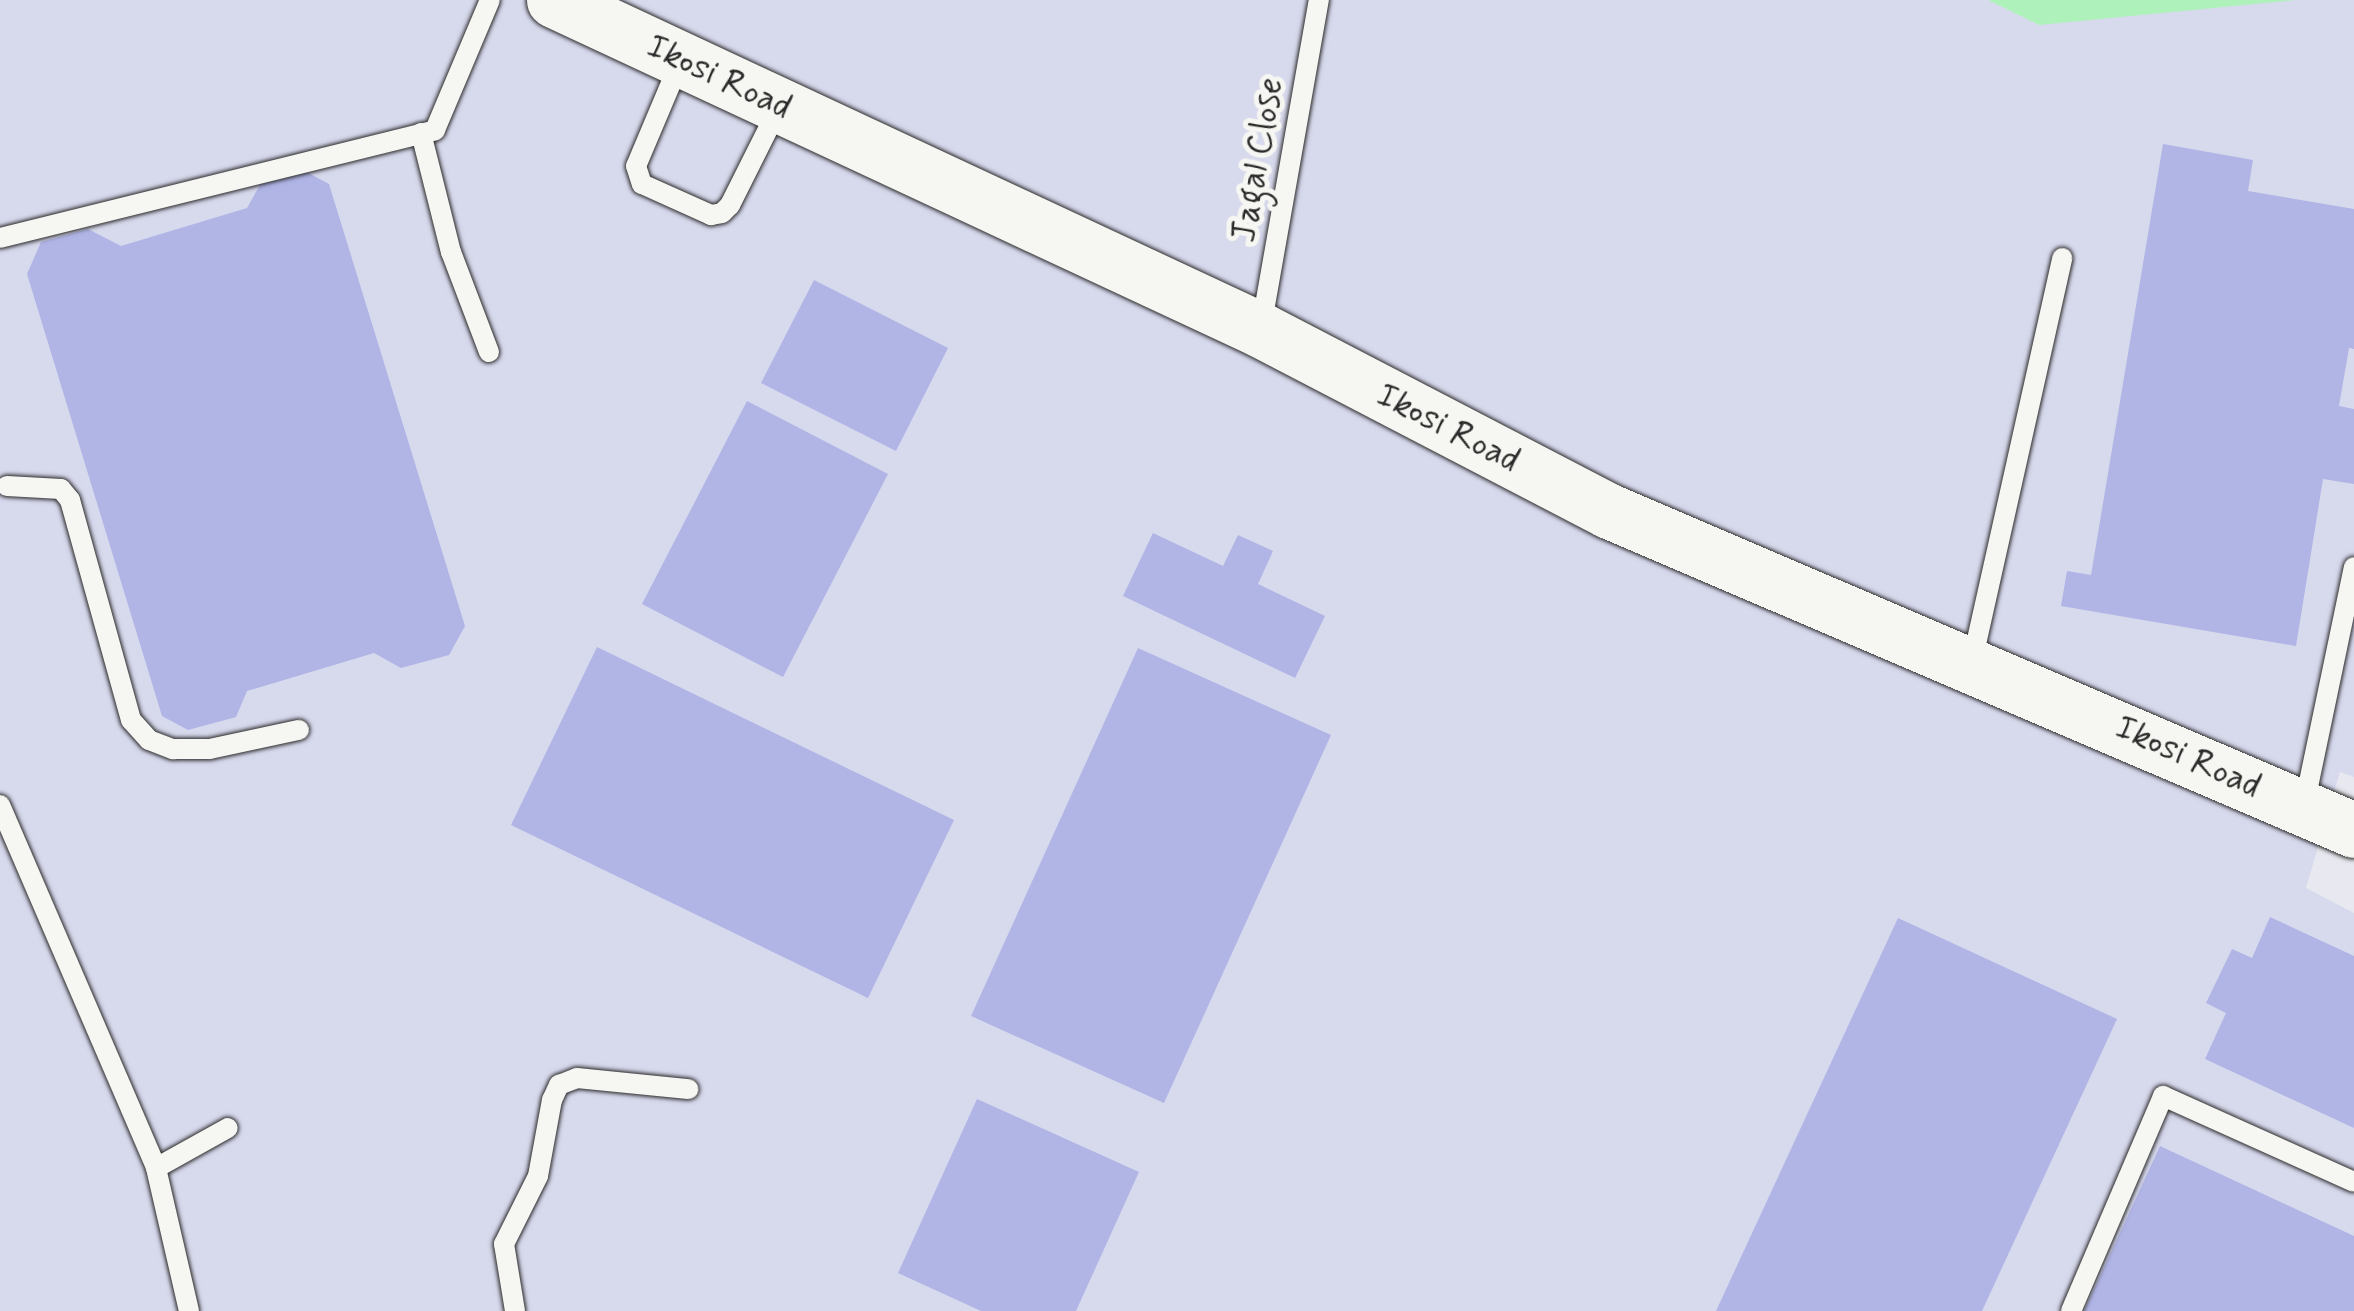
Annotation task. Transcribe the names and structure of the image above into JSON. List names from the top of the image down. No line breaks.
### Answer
{"streets":{"street":["Ikosi Road"],"lane":["Jagal Close"]},"crossings":[["Ikosi Road","Jagal Close"]]}
